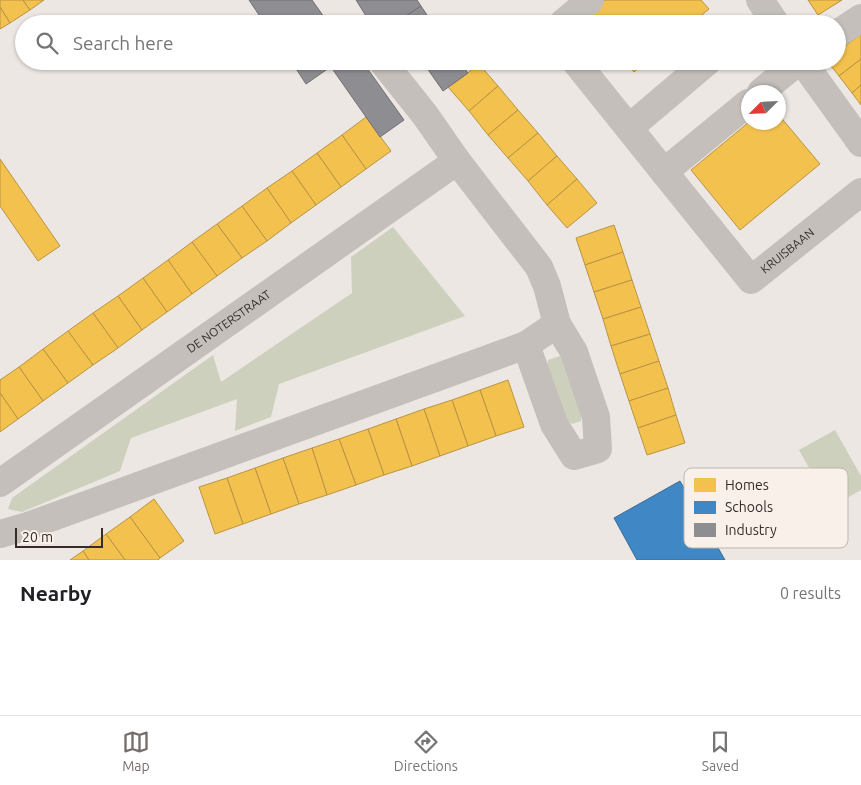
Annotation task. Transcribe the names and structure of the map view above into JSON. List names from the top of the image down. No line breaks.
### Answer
{"streets":{"street":["KRUISBAAN","DE NOTERSTRAAT"]},"legend":["Homes","Schools","Industry"],"scale_bar":"20 m","north":"bottom left","page":{"search":"Search here","scale":"20 m","heading":["Nearby","0 results"],"nav":["Map","Directions","Saved"]}}
